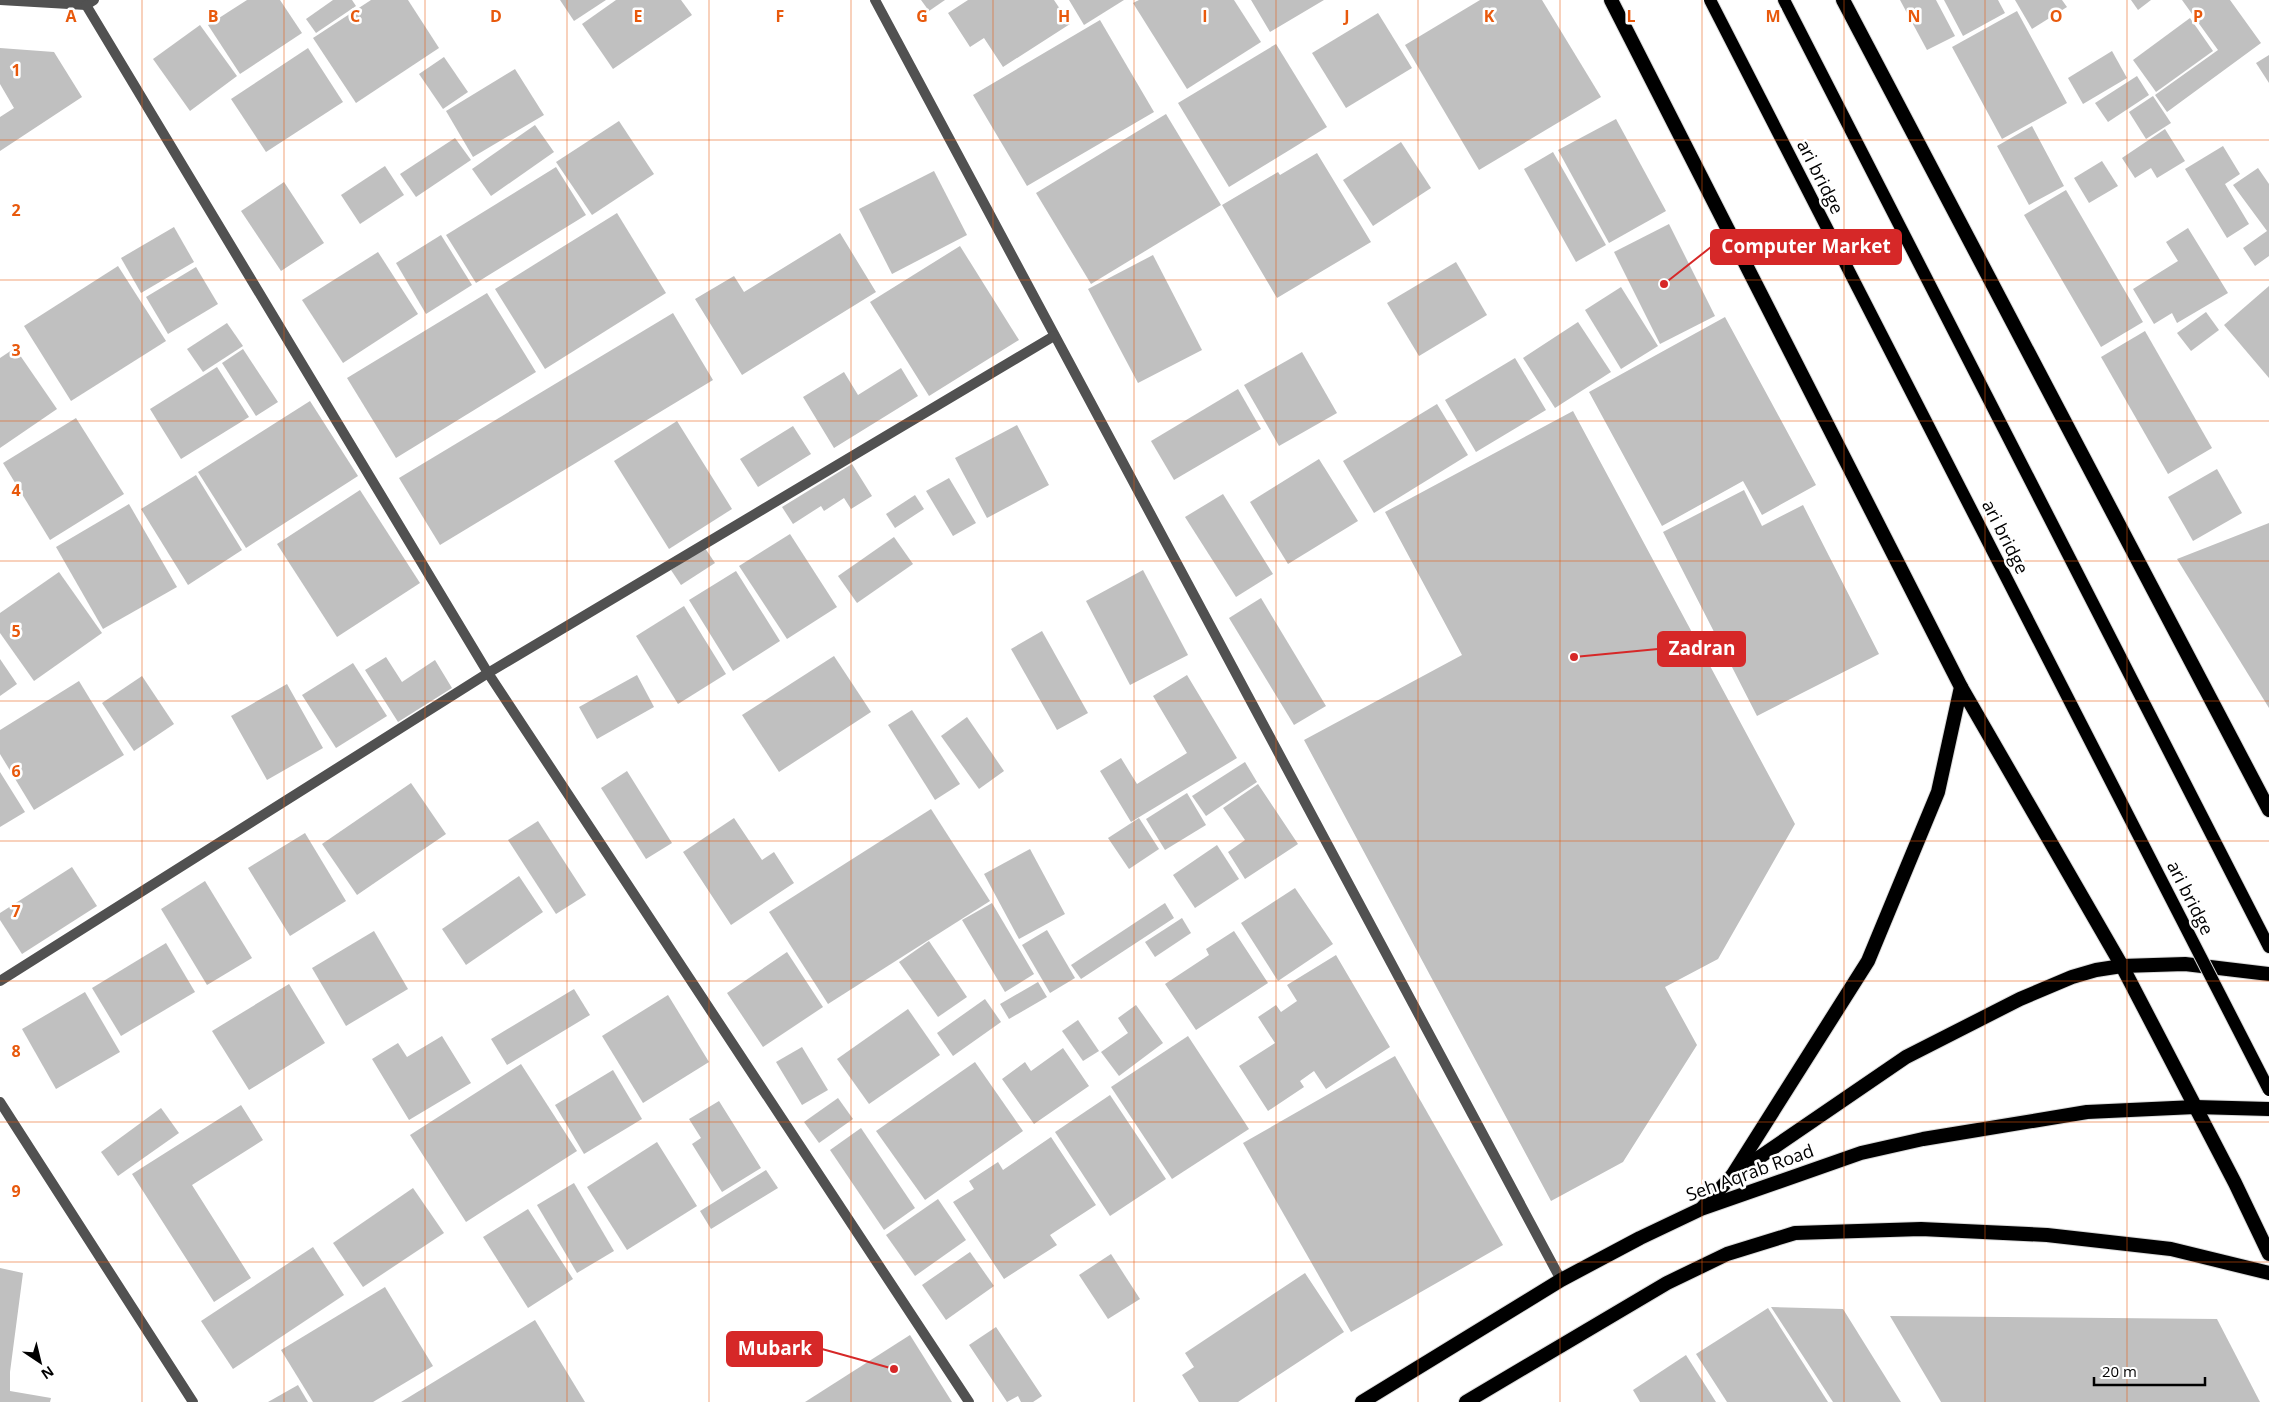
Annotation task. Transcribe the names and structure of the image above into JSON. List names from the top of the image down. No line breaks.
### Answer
{"streets":{"highway":["Seh Aqrab Road"],"main road":["ari bridge"]},"places":["Computer Market","Zadran","Mubark"],"scale_bar":"20 m","north":"bottom right","grid":{"columns":["A","B","C","D","E","F","G","H","I","J","K","L","M","N","O","P"],"rows":["1","2","3","4","5","6","7","8","9"]}}
